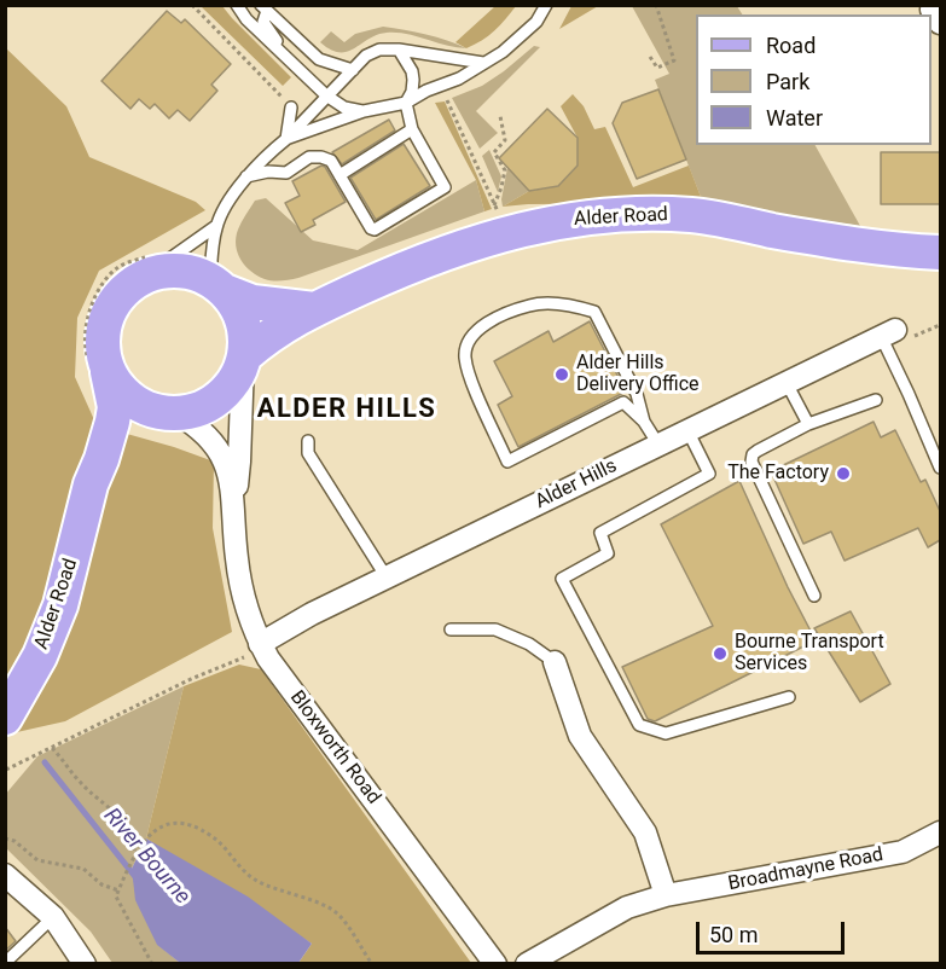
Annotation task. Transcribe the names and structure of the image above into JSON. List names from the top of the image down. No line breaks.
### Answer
{"streets":{"main road":["Alder Road"],"street":["Alder Hills","Bloxworth Road","Broadmayne Road"]},"crossings":[["Alder Road","Bloxworth Road"],["Alder Hills","Bloxworth Road"]],"districts":["ALDER HILLS"],"water":["River Bourne"],"places":["Alder Hills Delivery Office","The Factory","Bourne Transport Services"],"legend":["Road","Park","Water"],"scale_bar":"50 m"}
